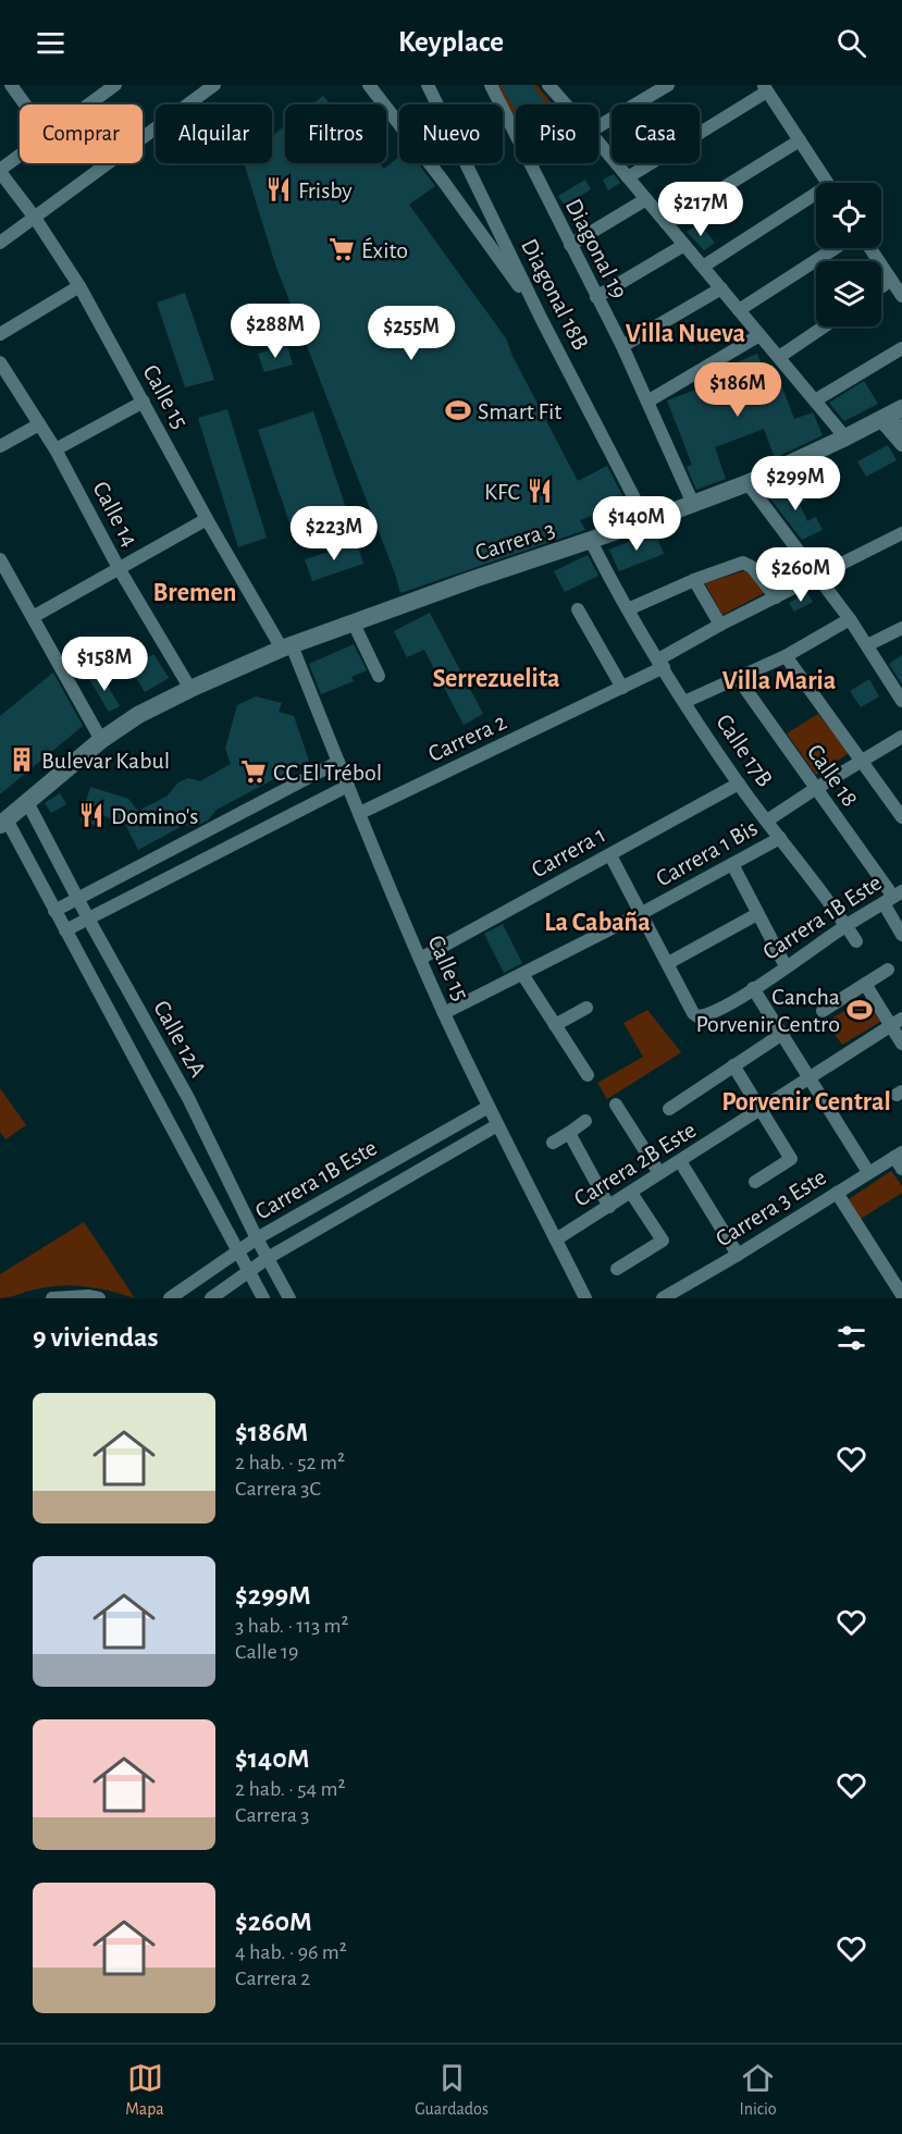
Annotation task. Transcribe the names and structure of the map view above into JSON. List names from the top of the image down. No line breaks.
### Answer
{"streets":{"main road":["Carrera 3"],"street":["Diagonal 19","Diagonal 18B","Calle 15","Calle 14","Carrera 2","Calle 17B","Calle 18","Carrera 1","Carrera 1 Bis","Carrera 1B Este","Calle 12A","Carrera 2B Este","Carrera 3 Este"]},"crossings":[["Diagonal 19","Carrera 3"],["Diagonal 18B","Carrera 3"],["Calle 15","Carrera 3"],["Calle 15","Carrera 2"],["Calle 15","Carrera 1"],["Calle 15","Carrera 1 Bis"],["Calle 15","Carrera 1B Este"],["Calle 15","Carrera 2B Este"],["Calle 14","Carrera 3"],["Carrera 3","Calle 17B"],["Carrera 3","Calle 12A"],["Carrera 2","Calle 17B"],["Calle 17B","Carrera 1"],["Calle 17B","Carrera 1 Bis"],["Calle 17B","Carrera 1B Este"],["Calle 18","Carrera 1B Este"],["Carrera 1B Este","Calle 12A"]],"districts":["Villa Nueva","Bremen","Serrezuelita","Villa Maria","La Cabaña","Porvenir Central"],"places":{"restaurant":["Frisby","KFC","Domino's"],"supermarket":["Éxito","CC El Trébol"],"sports":["Smart Fit","Cancha Porvenir Centro"],"building":["Bulevar Kabul"]},"page":{"header":"Keyplace","chip":["Comprar","Alquilar","Filtros","Nuevo","Piso","Casa"],"price":["$217M","$288M","$255M","$186M","$299M","$140M","$223M","$260M","$158M"],"heading":"9 viviendas","list":[{"name":"$186M","note":"2 hab. · 52 m² · Carrera 3C"},{"name":"$299M","note":"3 hab. · 113 m² · Calle 19"},{"name":"$140M","note":"2 hab. · 54 m² · Carrera 3"},{"name":"$260M","note":"4 hab. · 96 m² · Carrera 2"}],"tabs":["Mapa","Guardados","Inicio"]}}
